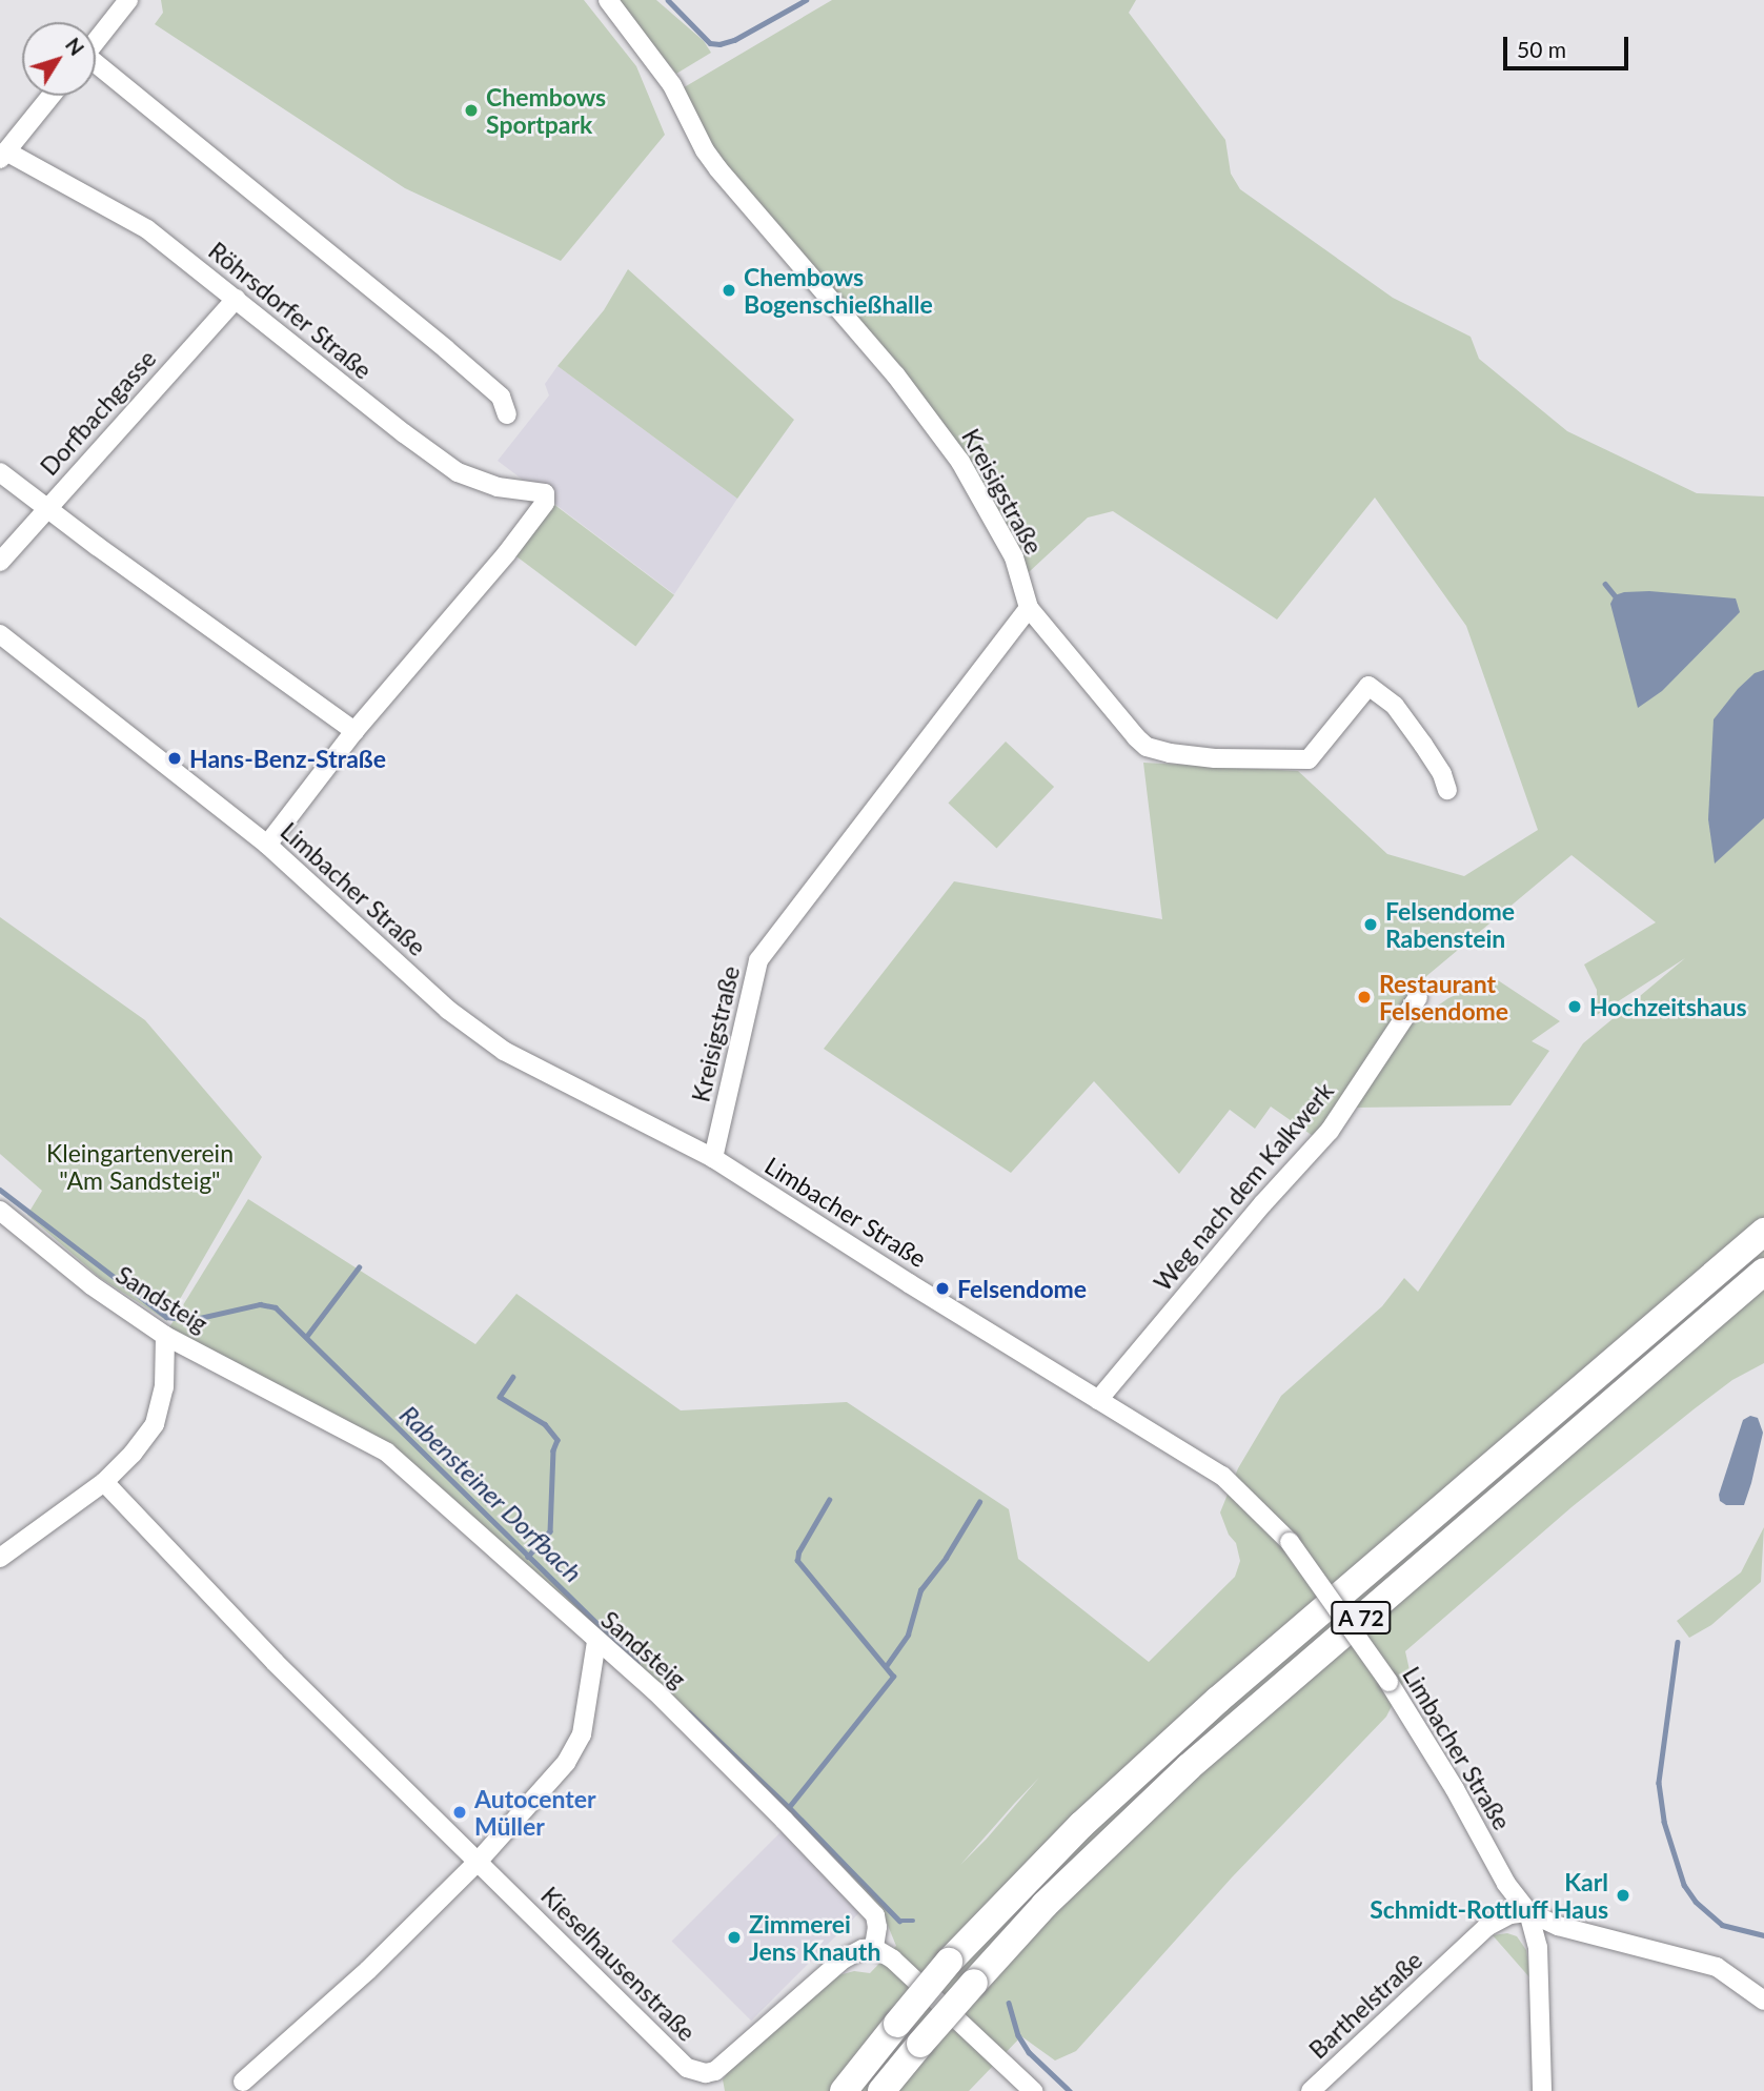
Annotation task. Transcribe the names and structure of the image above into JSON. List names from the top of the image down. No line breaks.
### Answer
{"streets":{"highway":["A 72"],"street":["Röhrsdorfer Straße","Dorfbachgasse","Kreisigstraße","Limbacher Straße","Weg nach dem Kalkwerk","Sandsteig","Kieselhausenstraße","Barthelstraße"]},"crossings":[["Röhrsdorfer Straße","Dorfbachgasse"],["Kreisigstraße","Limbacher Straße"],["Limbacher Straße","Weg nach dem Kalkwerk"],["Limbacher Straße","Barthelstraße"],["Sandsteig","Kieselhausenstraße"]],"water":["Rabensteiner Dorfbach"],"parks":["Kleingartenverein \"Am Sandsteig\""],"places":["Chembows Sportpark","Chembows Bogenschießhalle","Hans-Benz-Straße","Felsendome Rabenstein","Restaurant Felsendome","Hochzeitshaus","Felsendome","Autocenter Müller","Karl Schmidt-Rottluff Haus","Zimmerei Jens Knauth"],"scale_bar":"50 m","north":"top right"}
